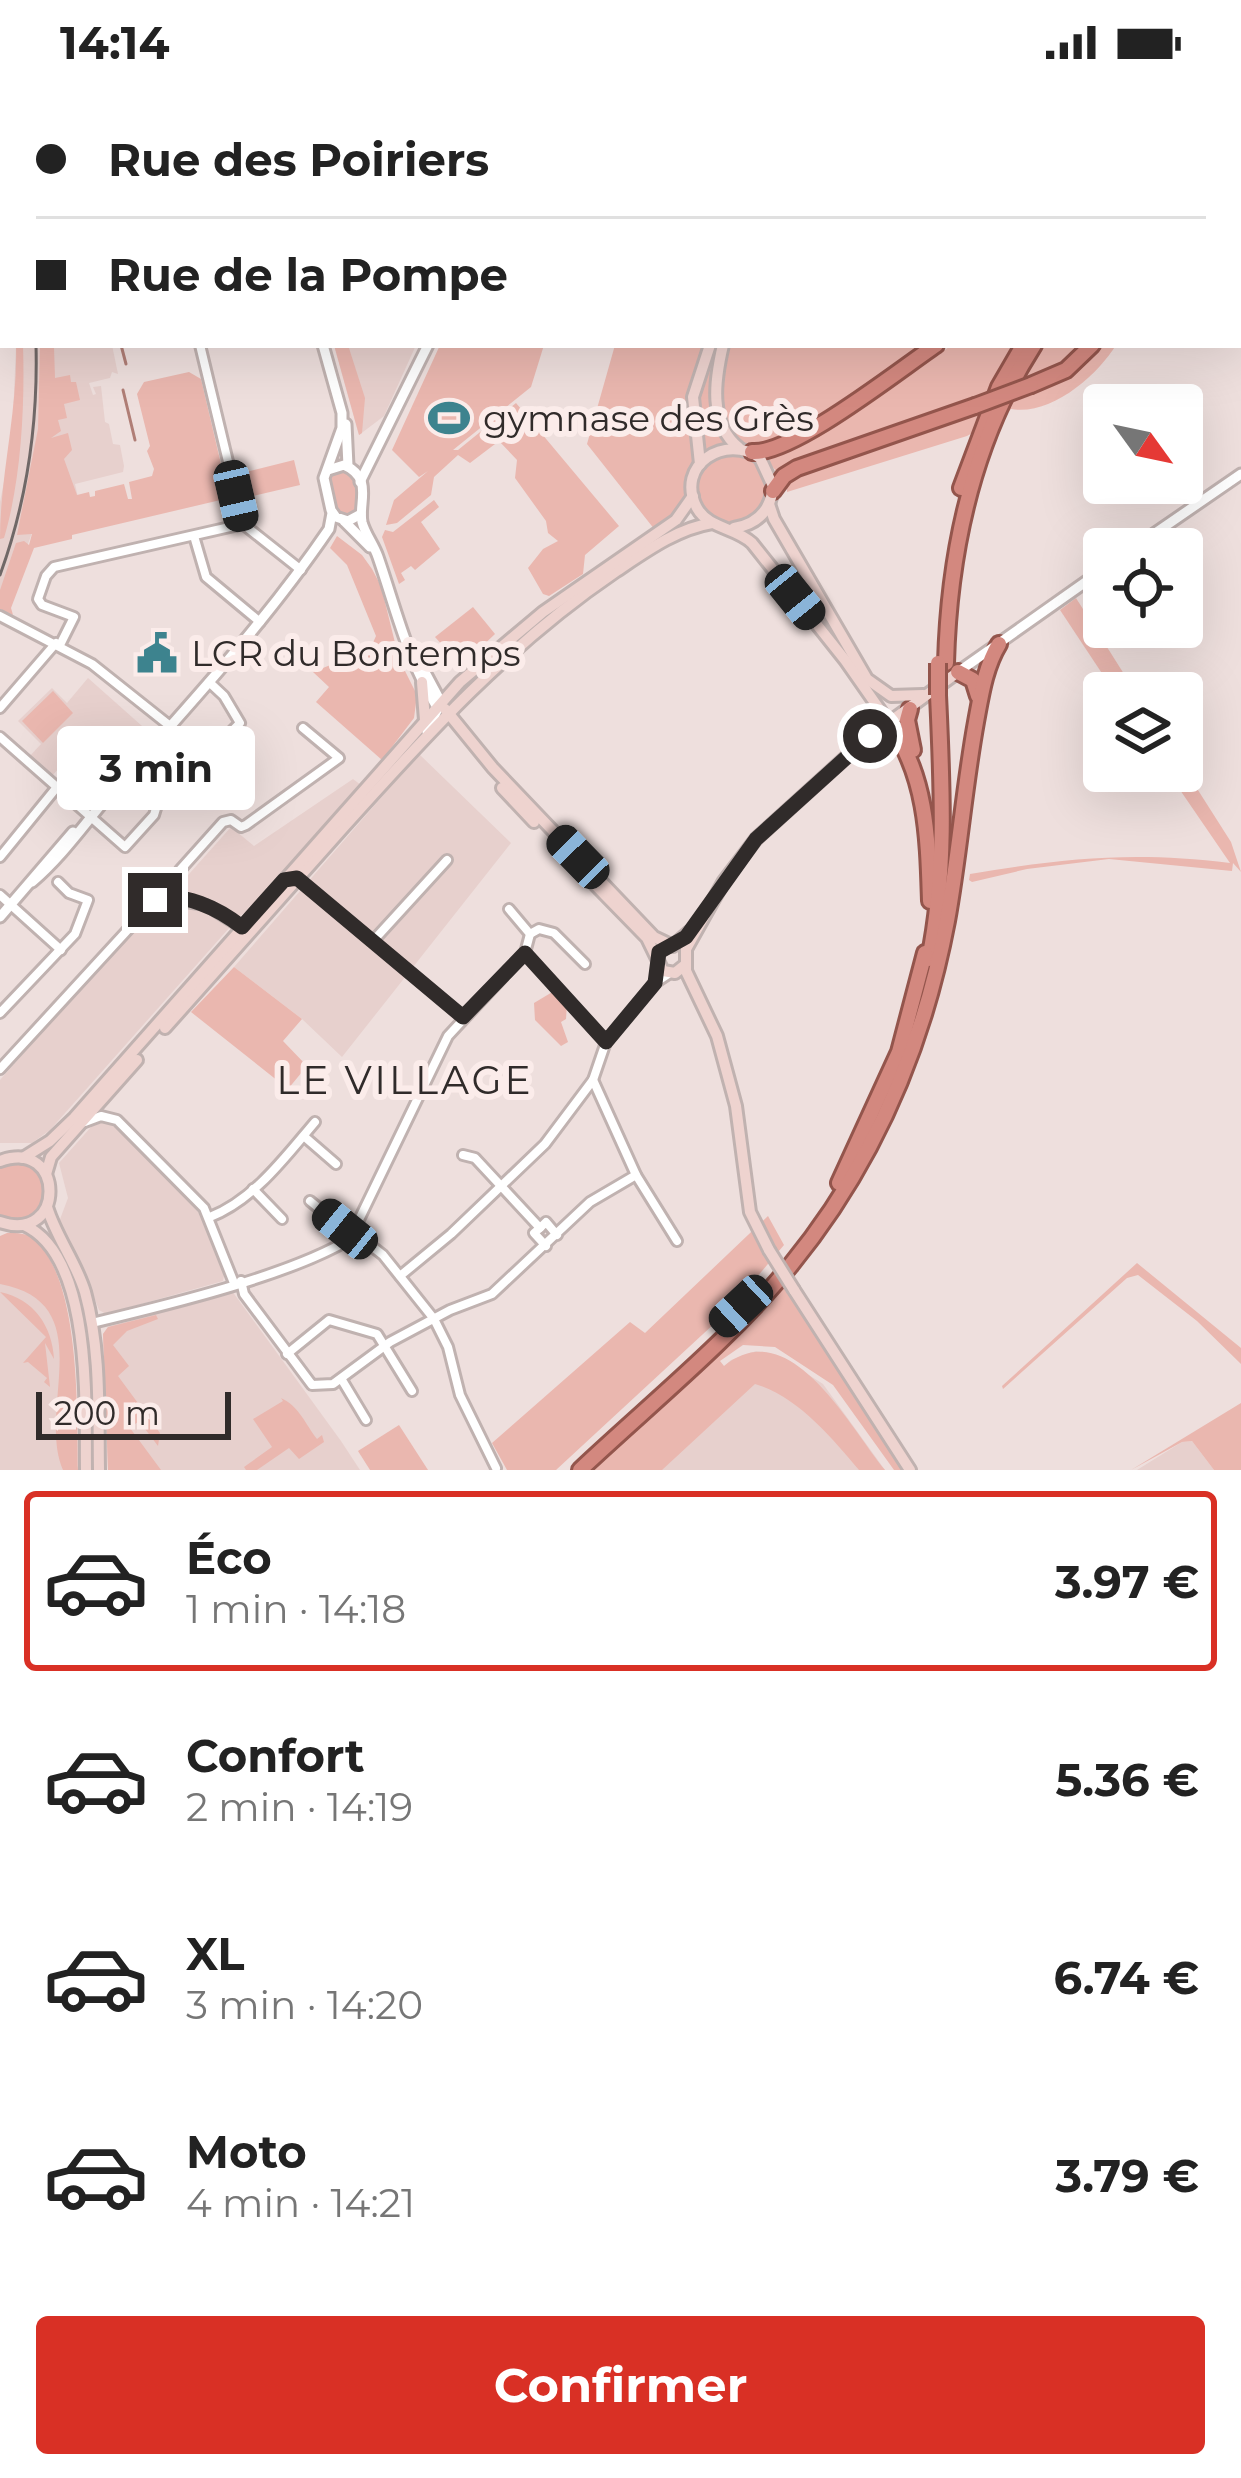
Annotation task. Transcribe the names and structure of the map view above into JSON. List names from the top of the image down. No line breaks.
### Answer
{"districts":["LE VILLAGE"],"places":{"sports":["gymnase des Grès"],"public building":["LCR du Bontemps"]},"scale_bar":"200 m","north":"bottom right","page":{"status":"14:14","banner":["Rue des Poiriers","Rue de la Pompe"],"bubble":"3 min","scale":"200 m","list":[{"name":"Éco","note":"1 min · 14:18","value":"3.97 €"},{"name":"Confort","note":"2 min · 14:19","value":"5.36 €"},{"name":"XL","note":"3 min · 14:20","value":"6.74 €"},{"name":"Moto","note":"4 min · 14:21","value":"3.79 €"}],"buttons":"Confirmer"}}
